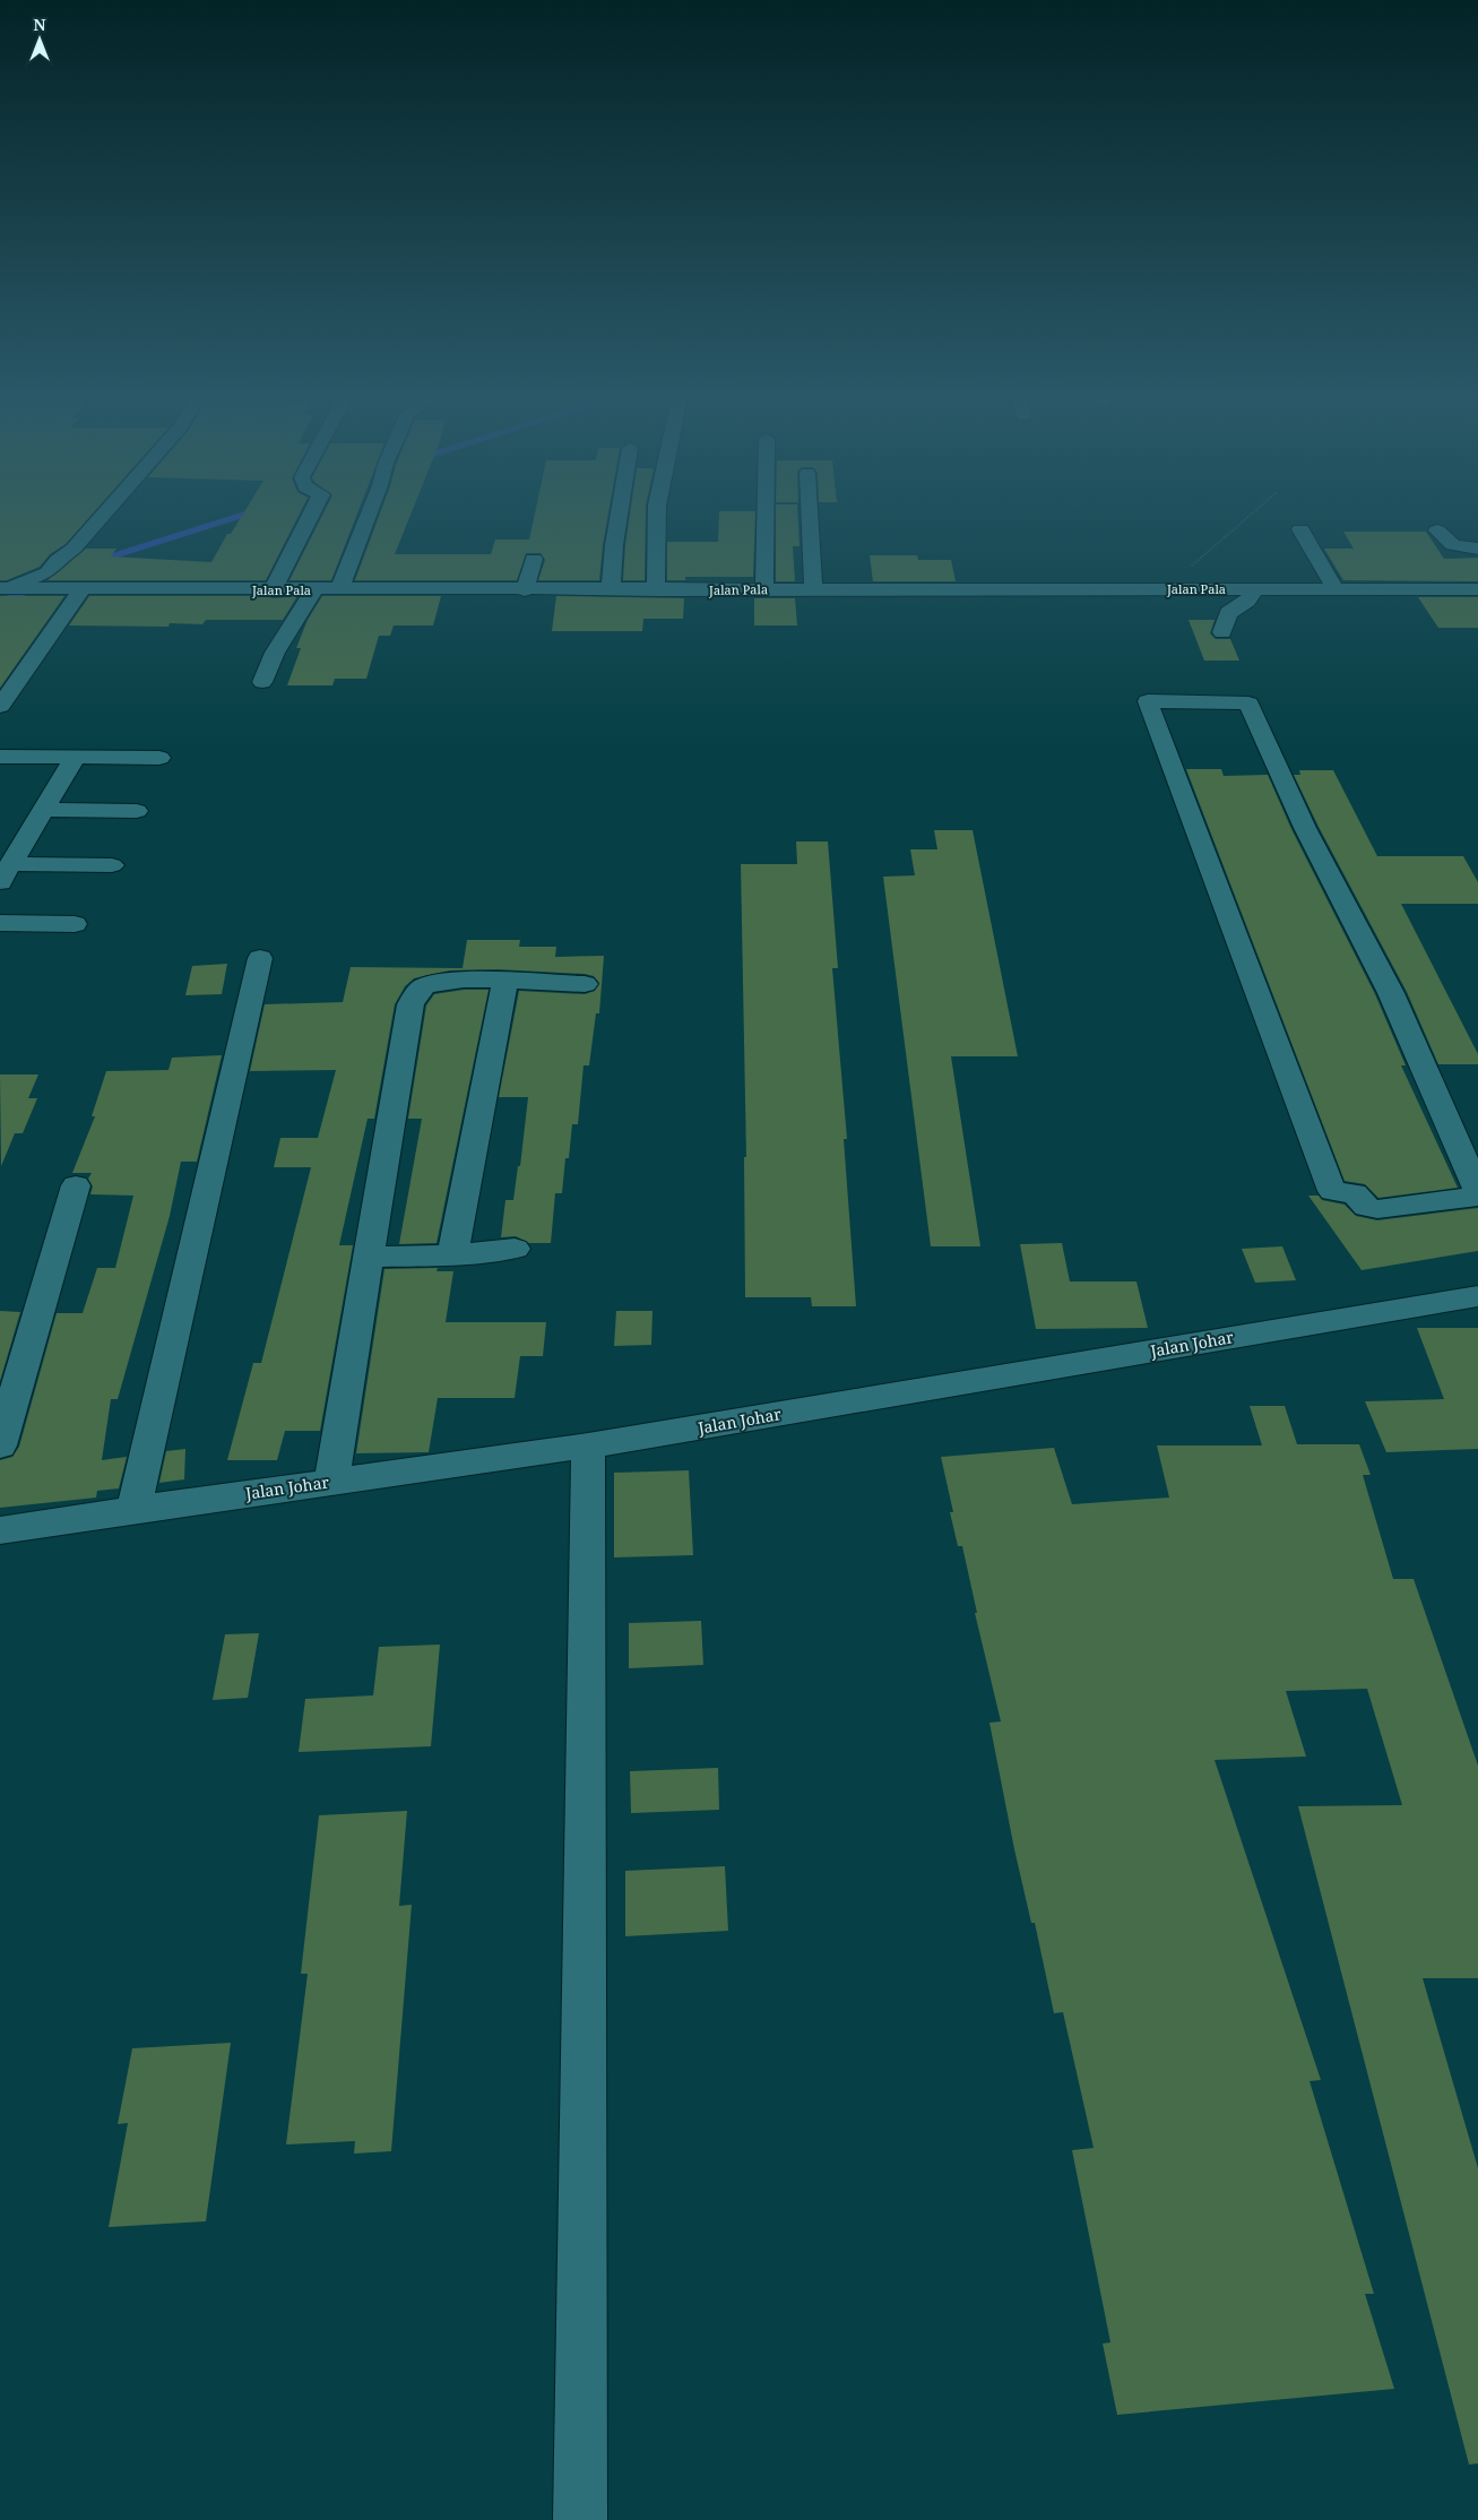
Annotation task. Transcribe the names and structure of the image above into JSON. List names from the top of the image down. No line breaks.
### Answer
{"streets":{"street":["Jalan Pala","Jalan Johar"]},"north":"top"}
